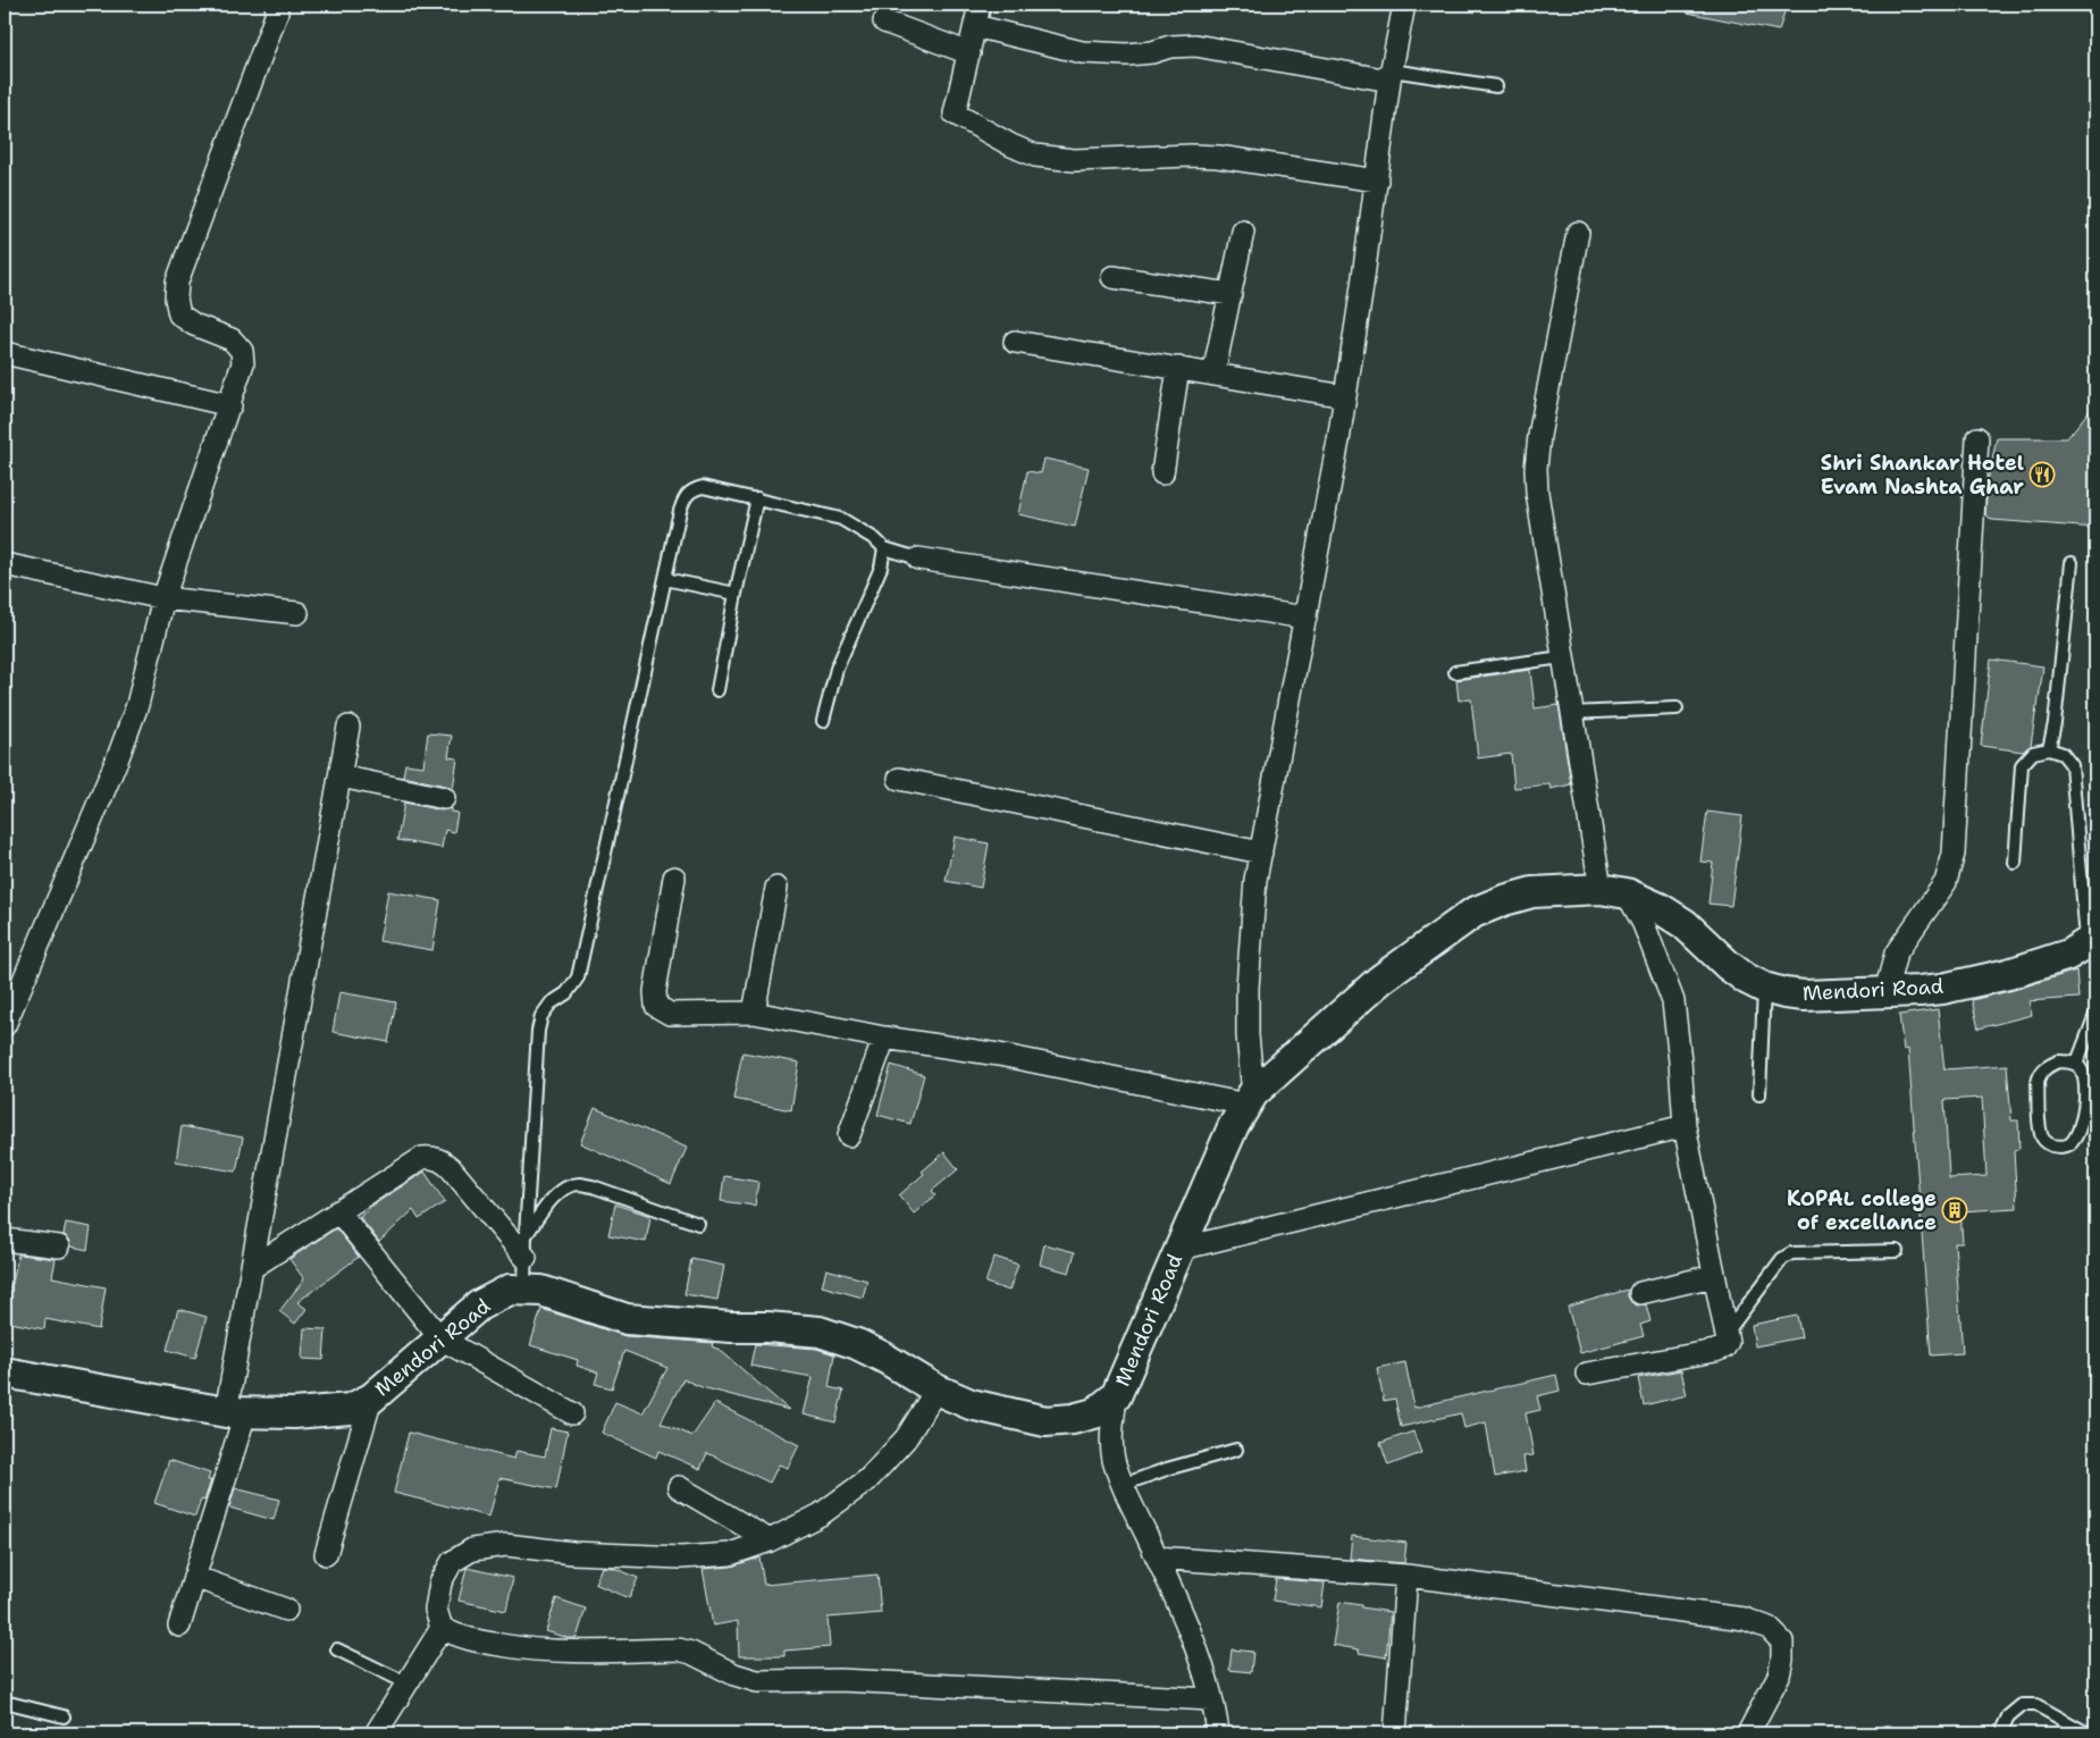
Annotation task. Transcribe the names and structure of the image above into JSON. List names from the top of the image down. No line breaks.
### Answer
{"streets":{"main road":["Mendori Road"]},"places":{"restaurant":["Shri Shankar Hotel Evam Nashta Ghar"],"building":["KOPAL college of excellance"]}}
